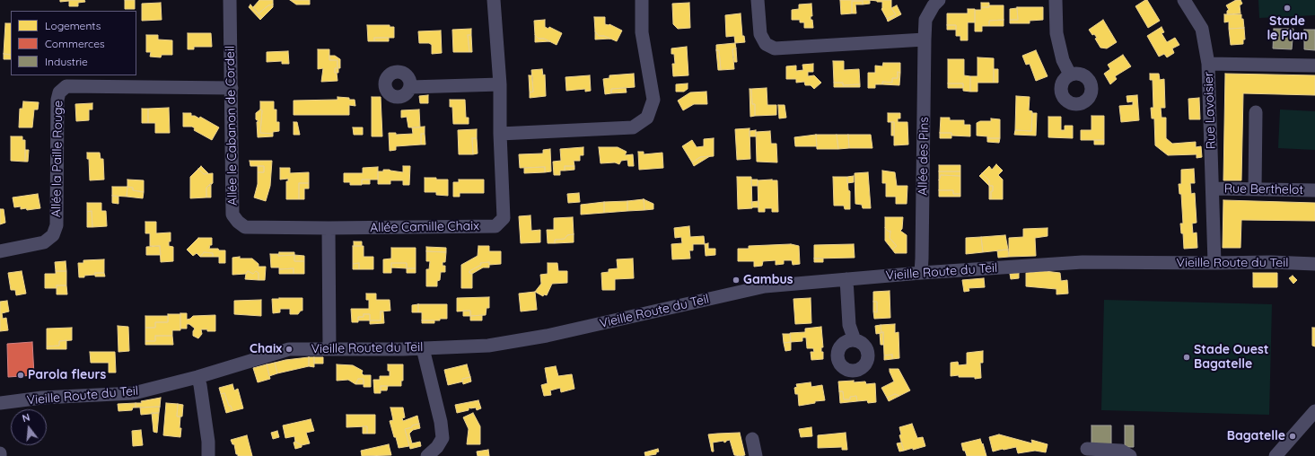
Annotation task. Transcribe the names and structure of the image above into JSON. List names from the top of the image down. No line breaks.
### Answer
{"streets":{"street":["Rue Lavoisier","Allée le Cabanon de Cordeil","Allée des Pins","Allée la Paille Rouge","Rue Berthelot","Allée Camille Chaix","Vieille Route du Teil"]},"crossings":[["Rue Lavoisier","Rue Berthelot"],["Rue Lavoisier","Vieille Route du Teil"],["Allée le Cabanon de Cordeil","Allée la Paille Rouge"],["Allée le Cabanon de Cordeil","Allée Camille Chaix"],["Allée des Pins","Vieille Route du Teil"]],"places":["Stade le Plan","Gambus","Chaix","Stade Ouest Bagatelle","Parola fleurs","Bagatelle"],"legend":["Logements","Commerces","Industrie"],"north":"top"}
